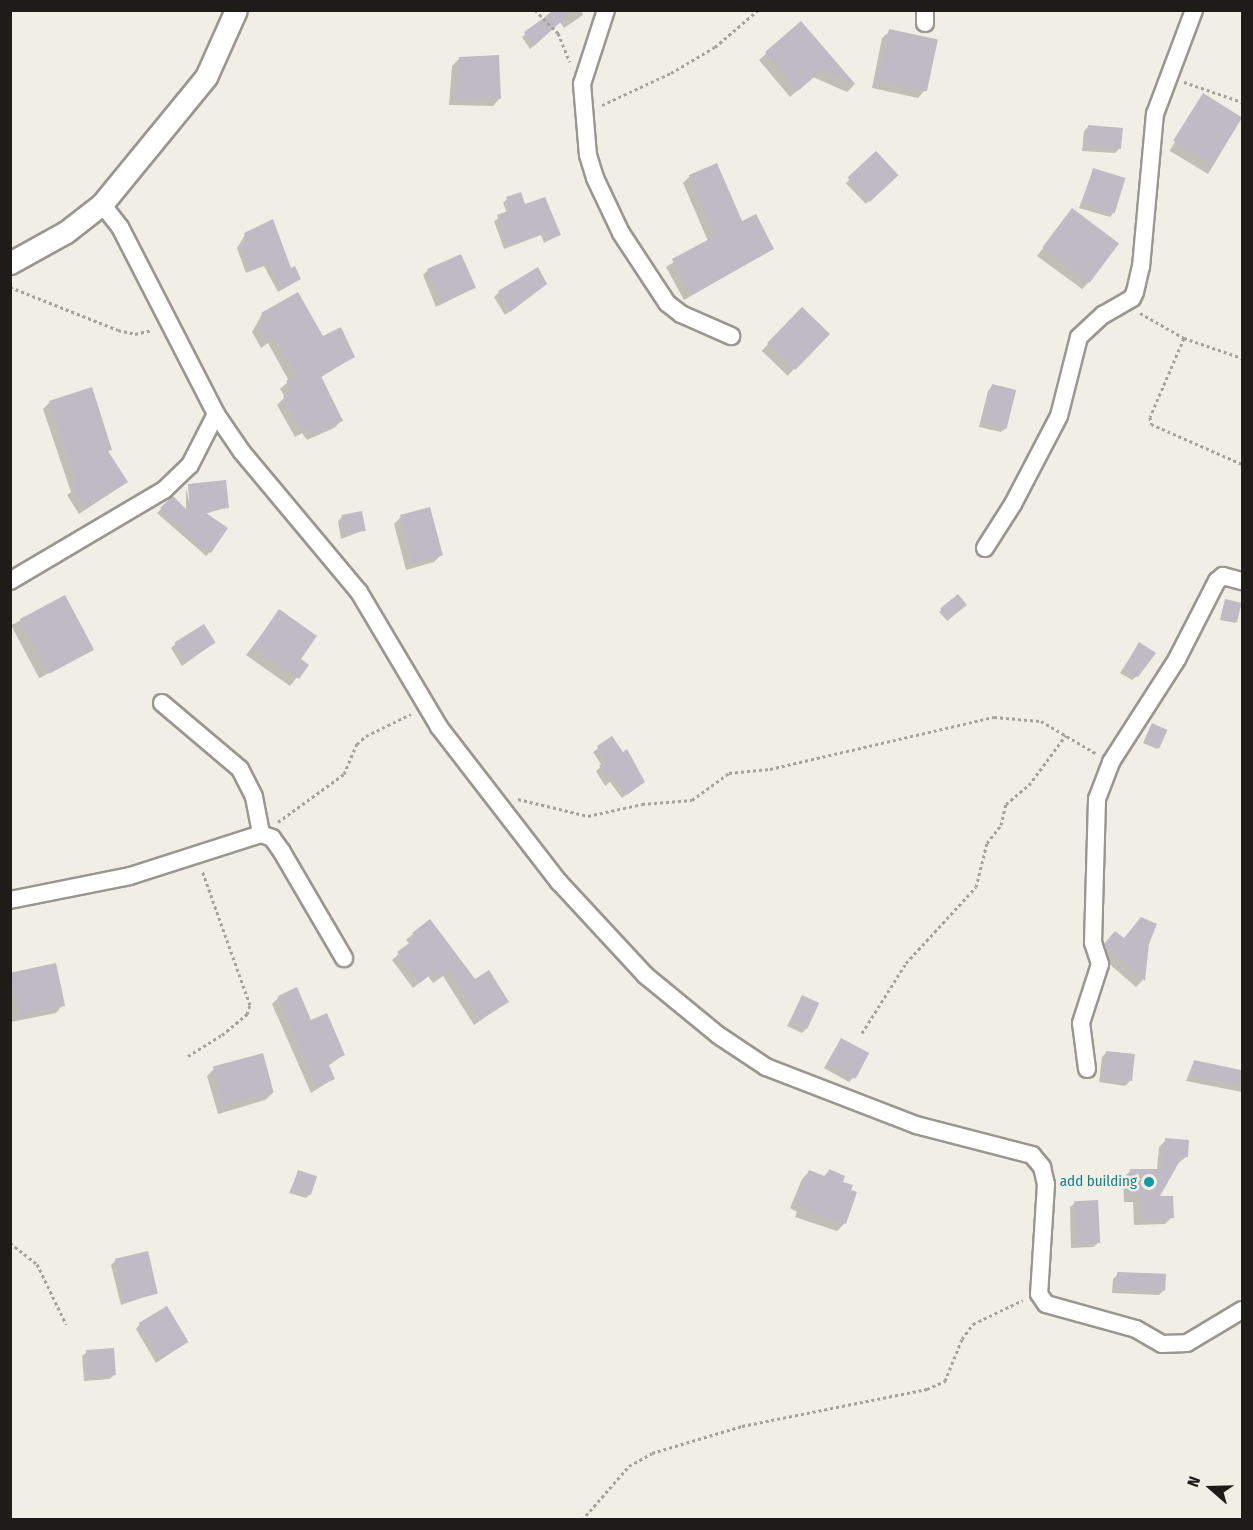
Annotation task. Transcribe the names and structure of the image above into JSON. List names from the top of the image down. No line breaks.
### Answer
{"places":["add building"],"north":"left"}
